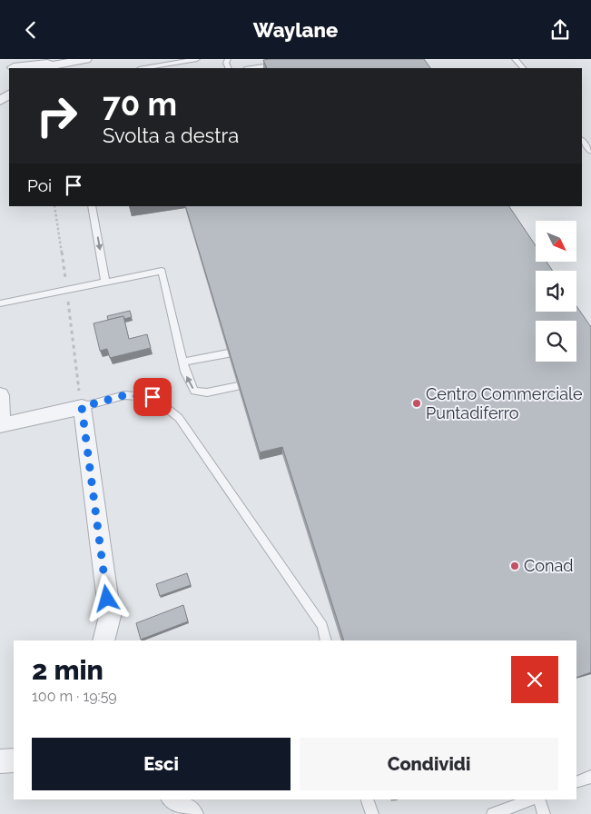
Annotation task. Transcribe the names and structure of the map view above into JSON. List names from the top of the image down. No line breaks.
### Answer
{"places":["Centro Commerciale Puntadiferro","Conad"],"north":"bottom right","page":{"header":"Waylane","turn":["70 m","Svolta a destra"],"then":"Poi","heading":["2 min","100 m · 19:59"],"buttons":["Esci","Condividi"]}}
